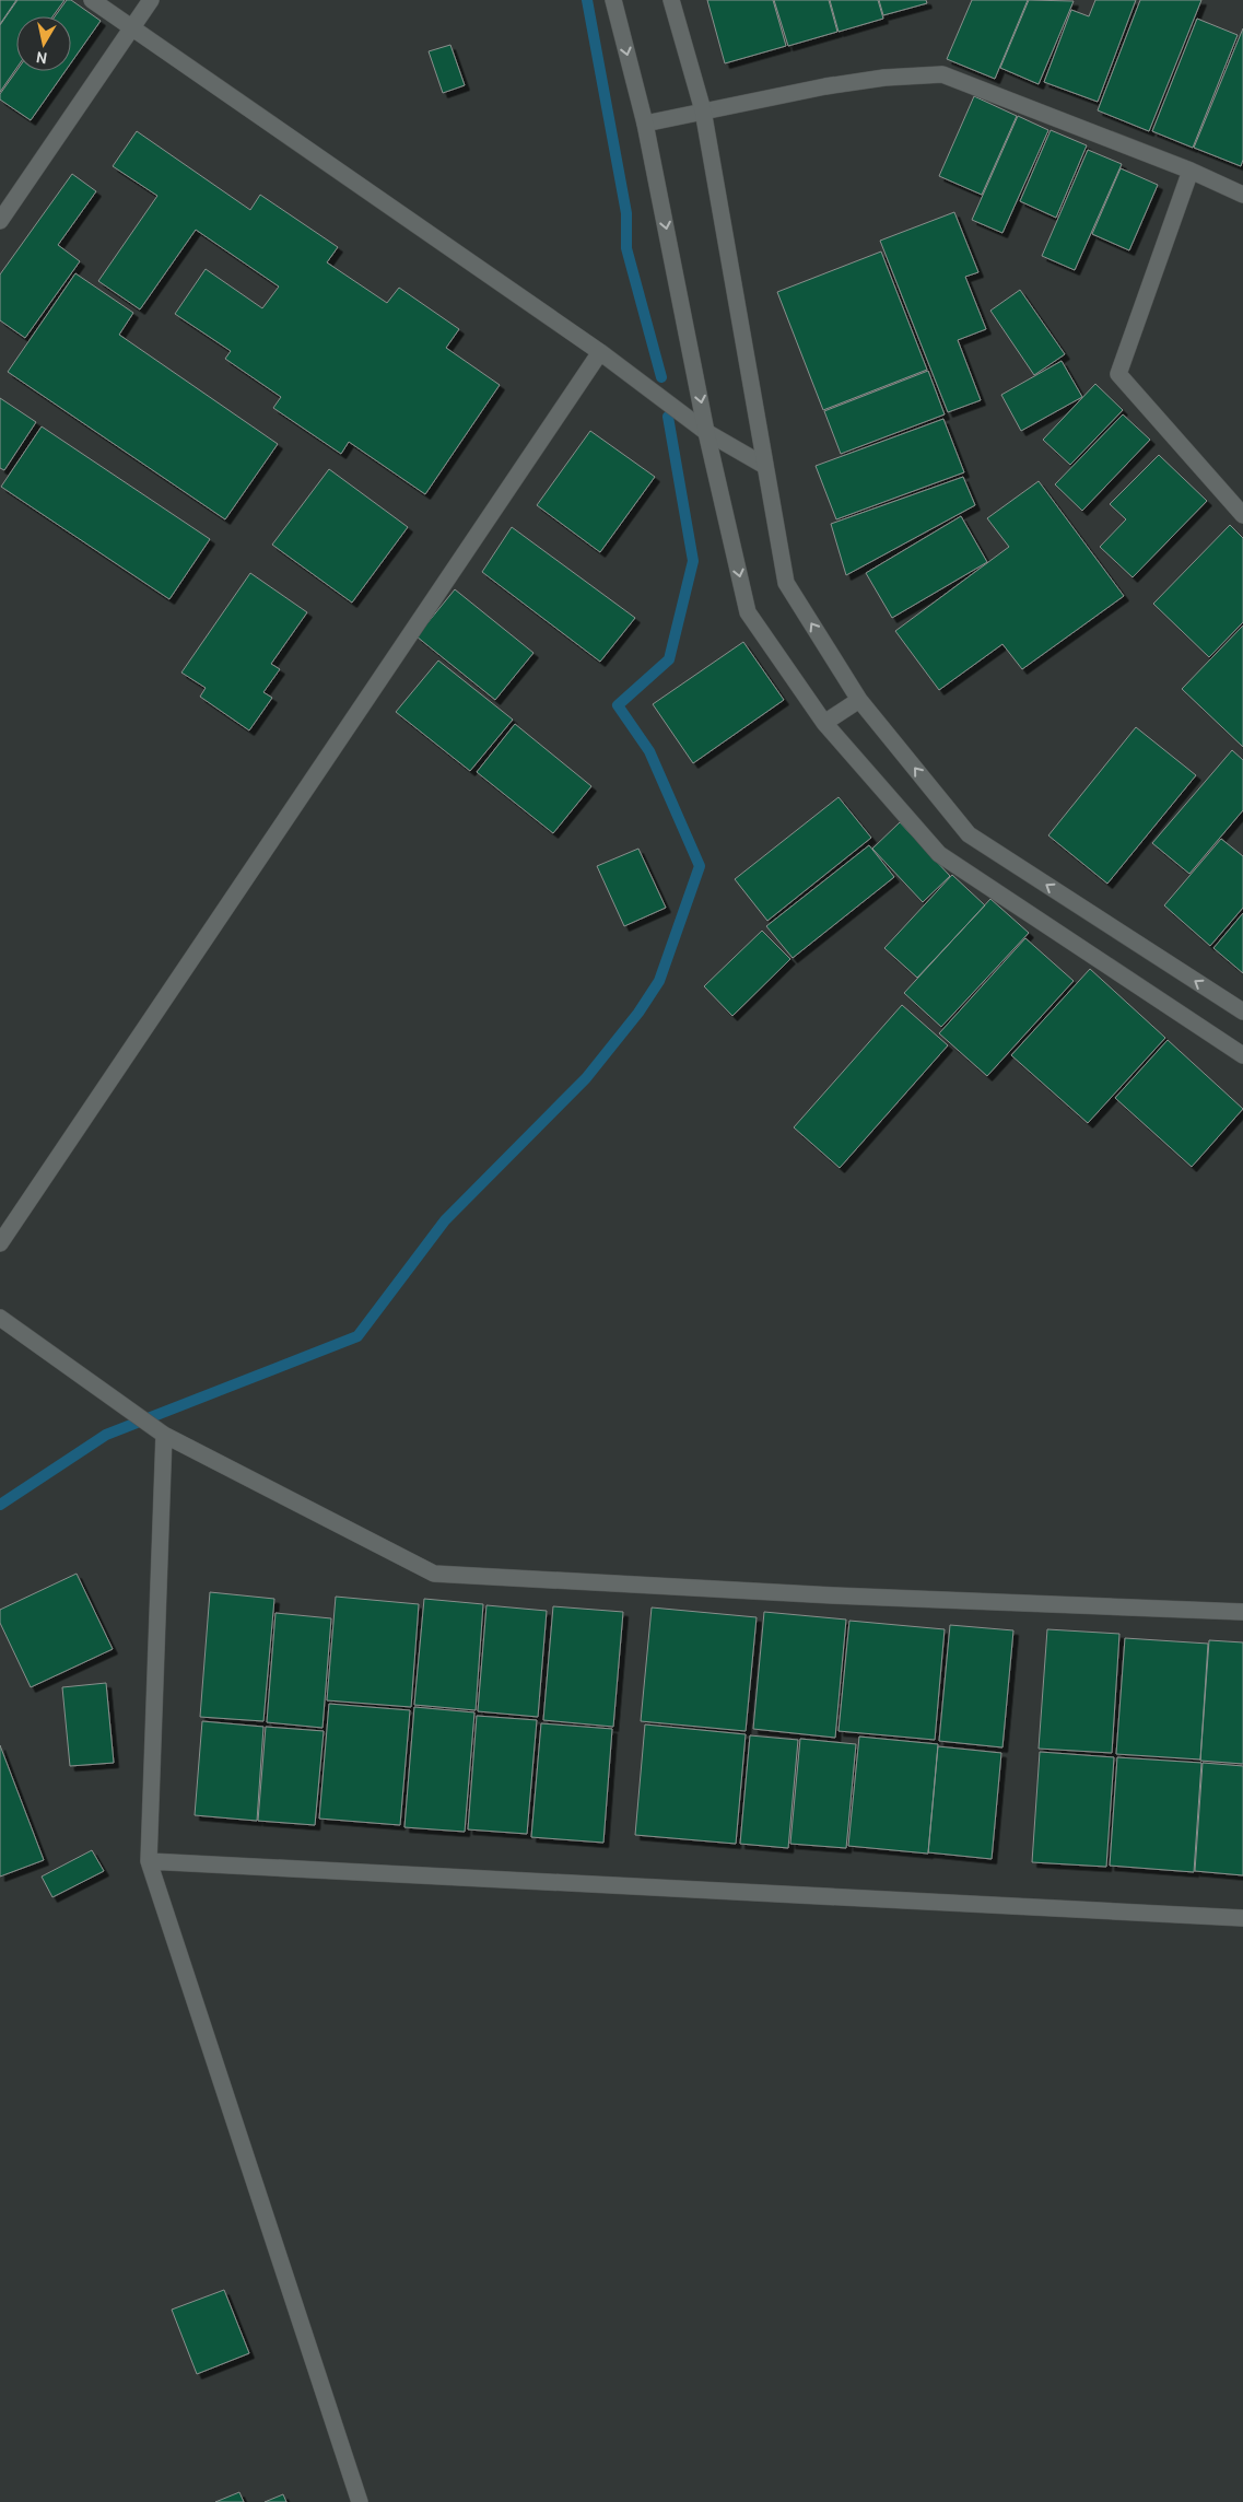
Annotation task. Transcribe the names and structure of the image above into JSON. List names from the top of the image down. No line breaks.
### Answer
{"north":"bottom"}
